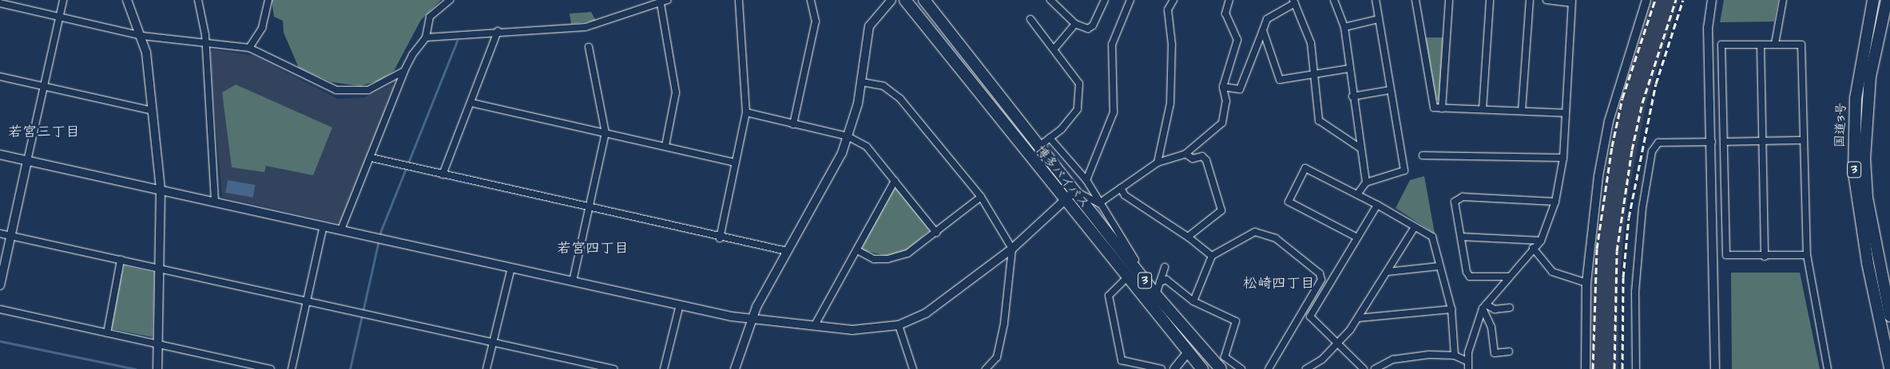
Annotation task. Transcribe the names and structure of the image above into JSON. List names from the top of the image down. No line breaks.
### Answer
{"streets":{"highway":["国道3号","3","博多バイパス"]},"districts":["若宮三丁目","若宮四丁目","松崎四丁目"]}
